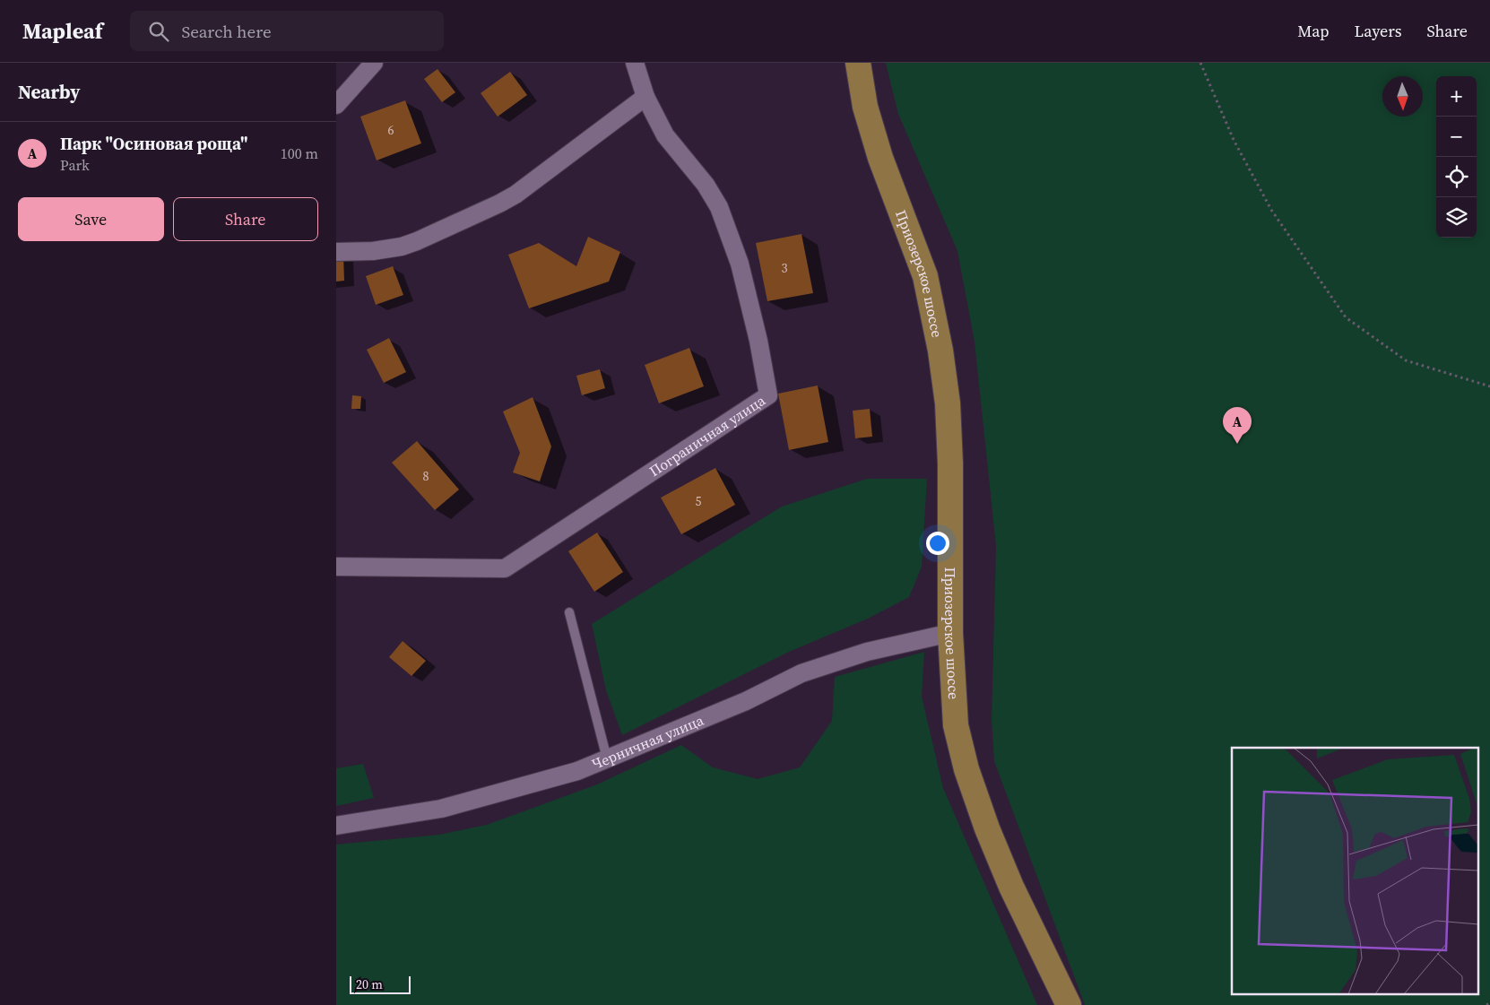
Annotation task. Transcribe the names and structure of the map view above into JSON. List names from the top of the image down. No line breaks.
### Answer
{"streets":{"main road":["Приозерское шоссе"],"street":["Пограничная улица","Черничная улица"]},"crossings":[["Приозерское шоссе","Черничная улица"]],"house_numbers":["6","3","8","5"],"scale_bar":"20 m","north":"bottom","page":{"header":"Mapleaf","search":"Search here","nav":["Map","Layers","Share"],"heading":"Nearby","map_buttons":["+","−"],"list":[{"mark":"A","name":"Парк \"Осиновая роща\"","note":"Park","value":"100 m"}],"buttons":["Save","Share"],"pins":"A","scale":"20 m"}}
